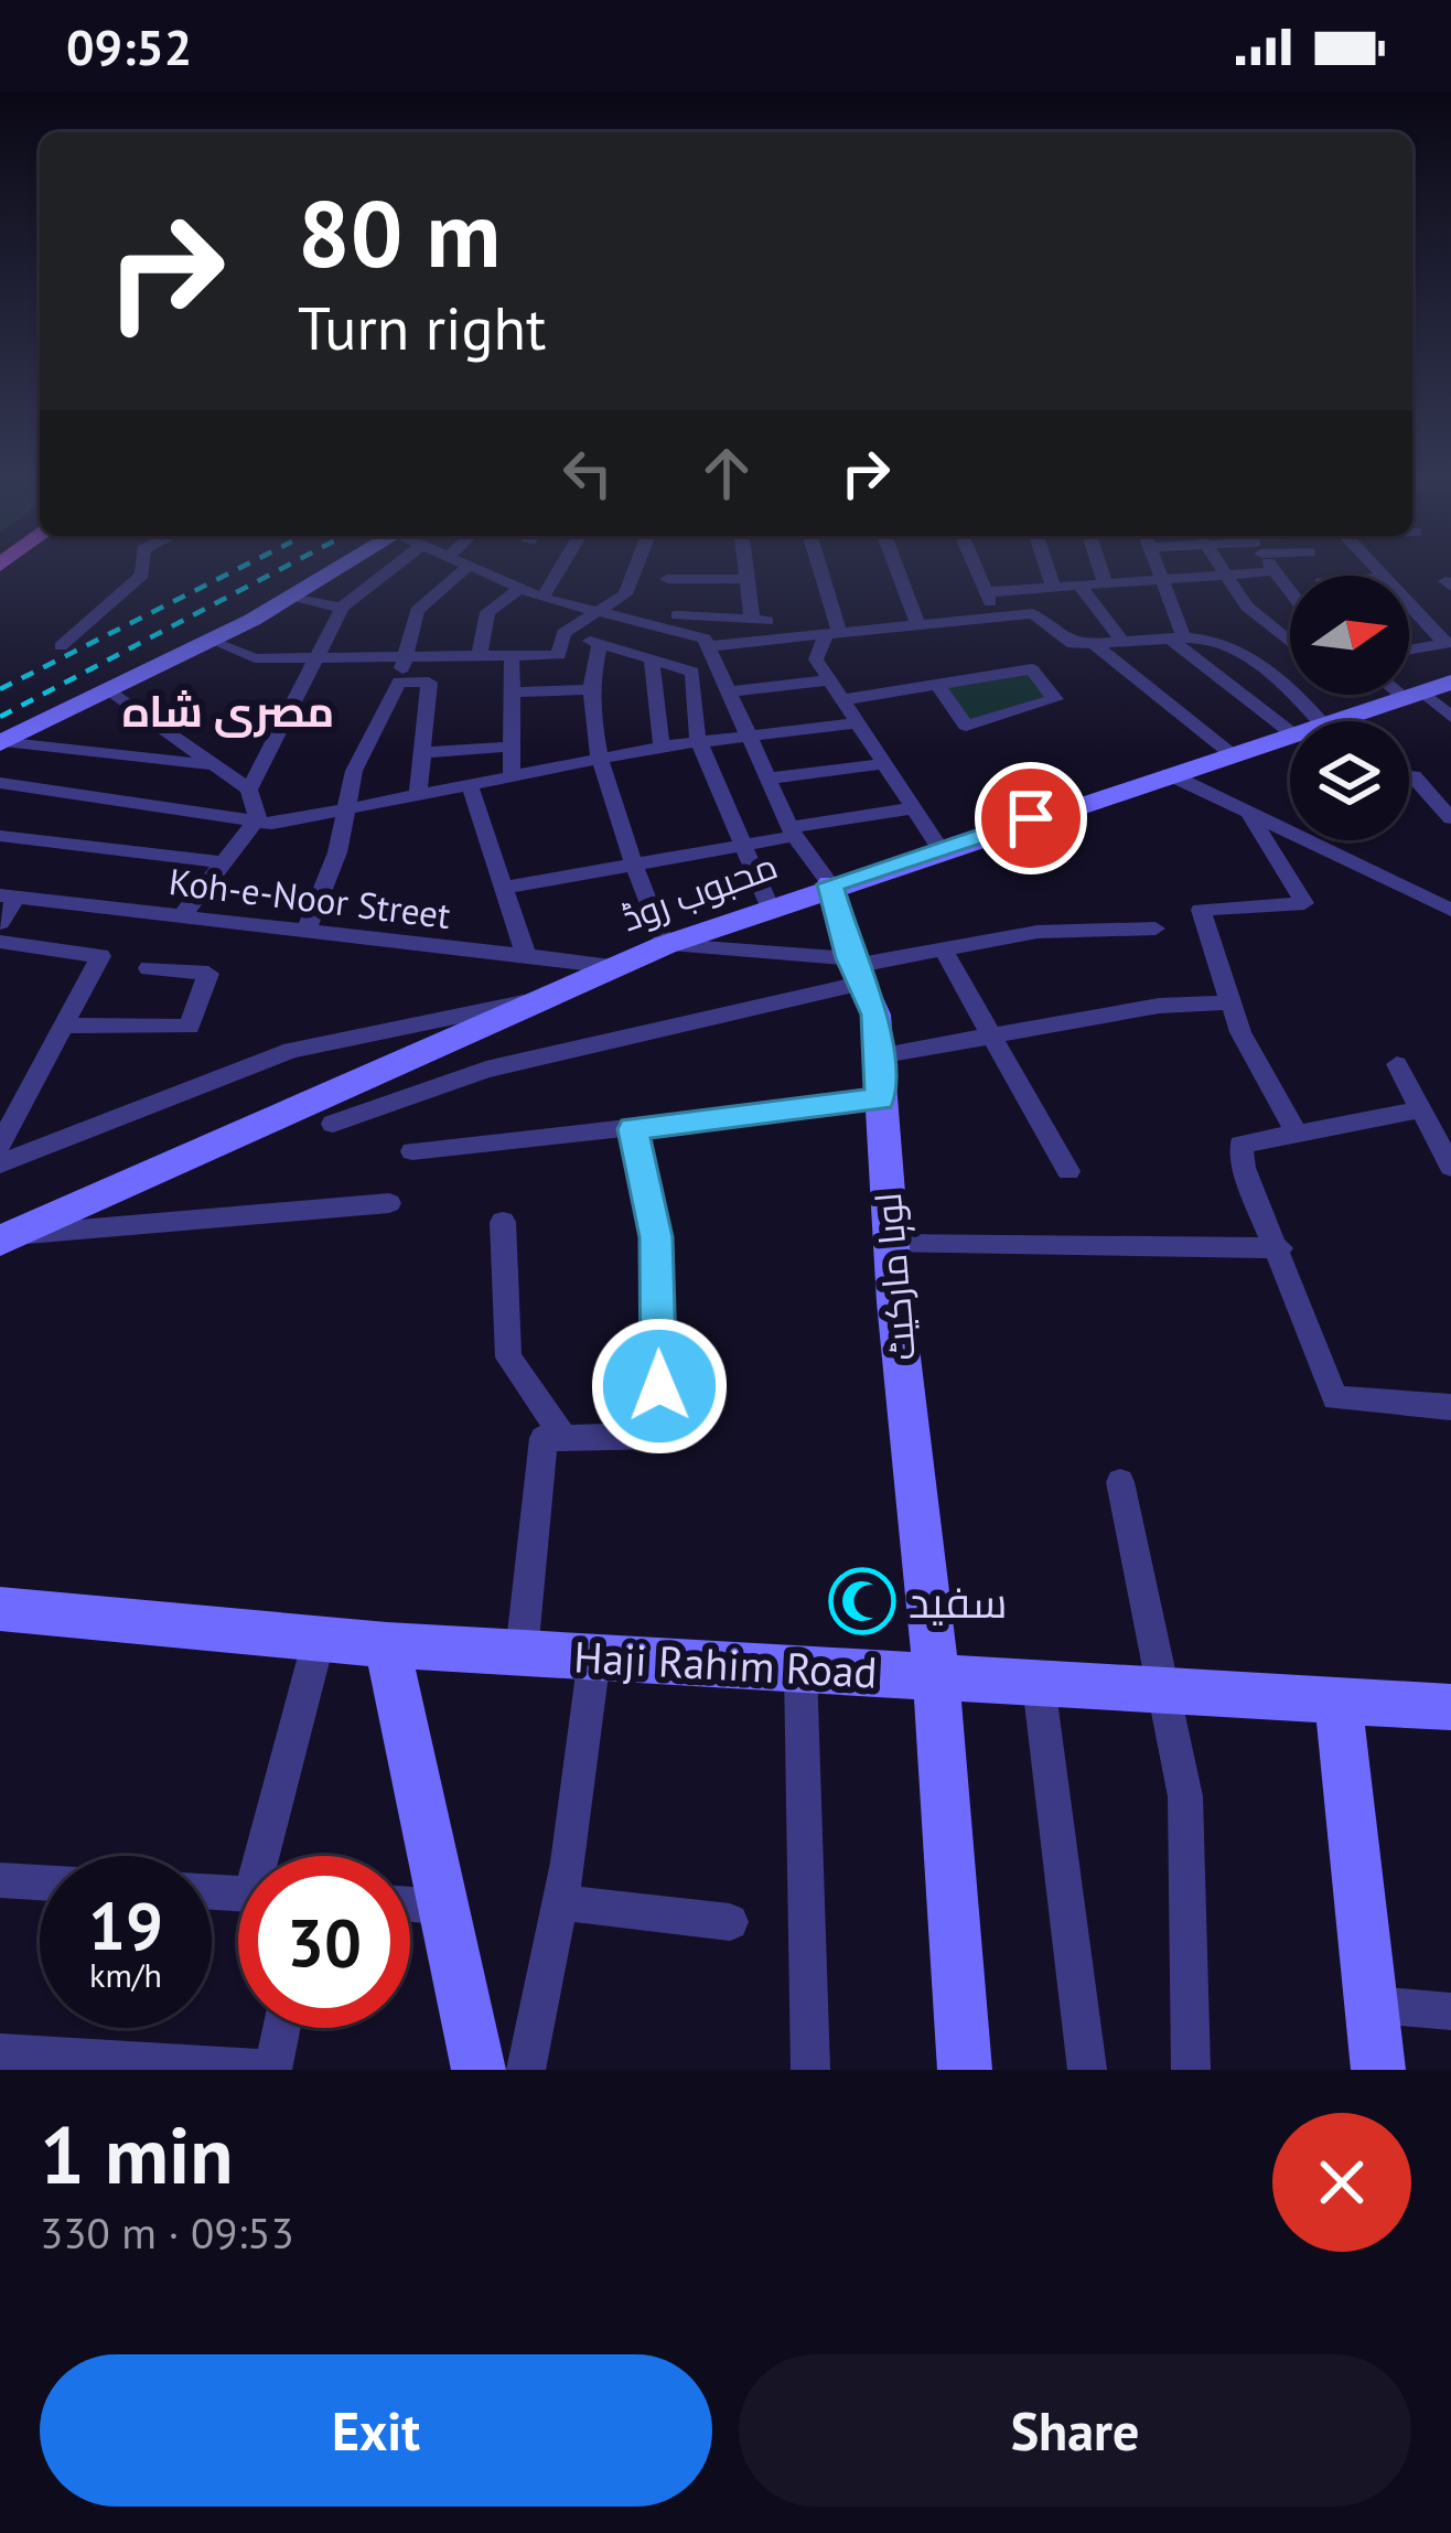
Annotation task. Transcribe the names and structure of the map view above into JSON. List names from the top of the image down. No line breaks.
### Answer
{"streets":{"main road":["محبوب روڈ","لوہا مارکیٹ","Haji Rahim Road"],"street":["Koh-e-Noor Street"]},"crossings":[["محبوب روڈ","Koh-e-Noor Street"],["محبوب روڈ","لوہا مارکیٹ"],["لوہا مارکیٹ","Haji Rahim Road"]],"districts":["مصری شاہ"],"places":{"mosque":["سفید"]},"north":"right","page":{"status":"09:52","turn":["80 m","Turn right"],"speed":"19 km/h","limit":"30","heading":["1 min","330 m · 09:53"],"buttons":["Exit","Share"]}}
